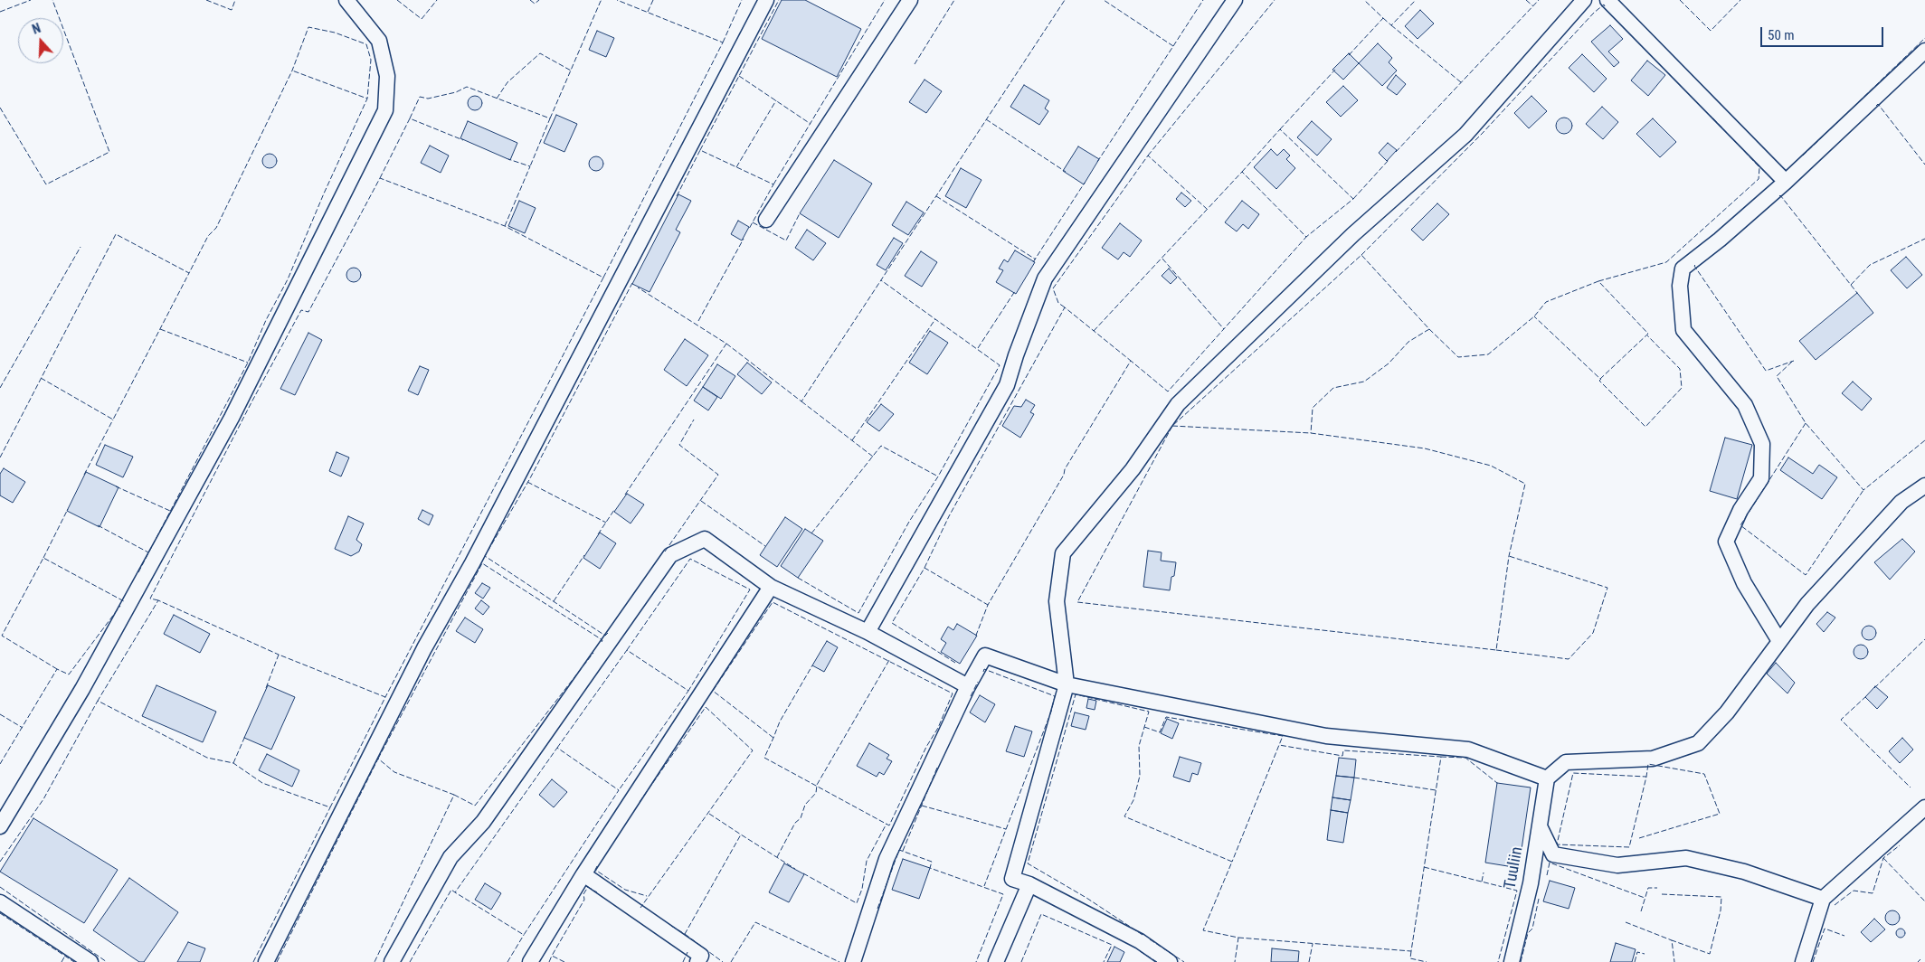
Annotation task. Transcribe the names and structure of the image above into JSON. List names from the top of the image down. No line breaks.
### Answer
{"streets":{"street":["Tuuliin"]},"scale_bar":"50 m","north":"top"}
